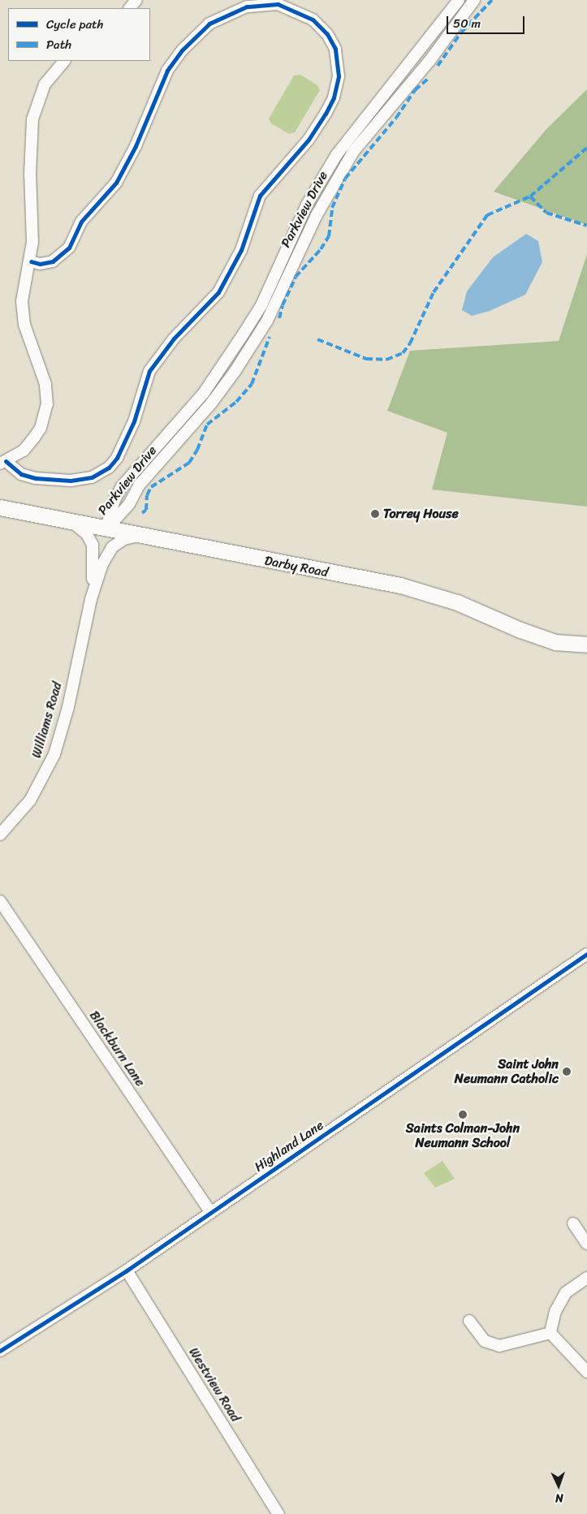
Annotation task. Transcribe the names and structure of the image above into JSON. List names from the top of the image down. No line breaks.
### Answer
{"streets":{"main road":["Darby Road"],"street":["Parkview Drive","Williams Road","Blackburn Lane","Highland Lane","Westview Road"]},"crossings":[["Parkview Drive","Darby Road"],["Darby Road","Williams Road"],["Blackburn Lane","Highland Lane"],["Highland Lane","Westview Road"]],"places":["Torrey House","Saint John Neumann Catholic","Saints Colman-John Neumann School"],"legend":["Cycle path","Path"],"scale_bar":"50 m","north":"bottom"}
